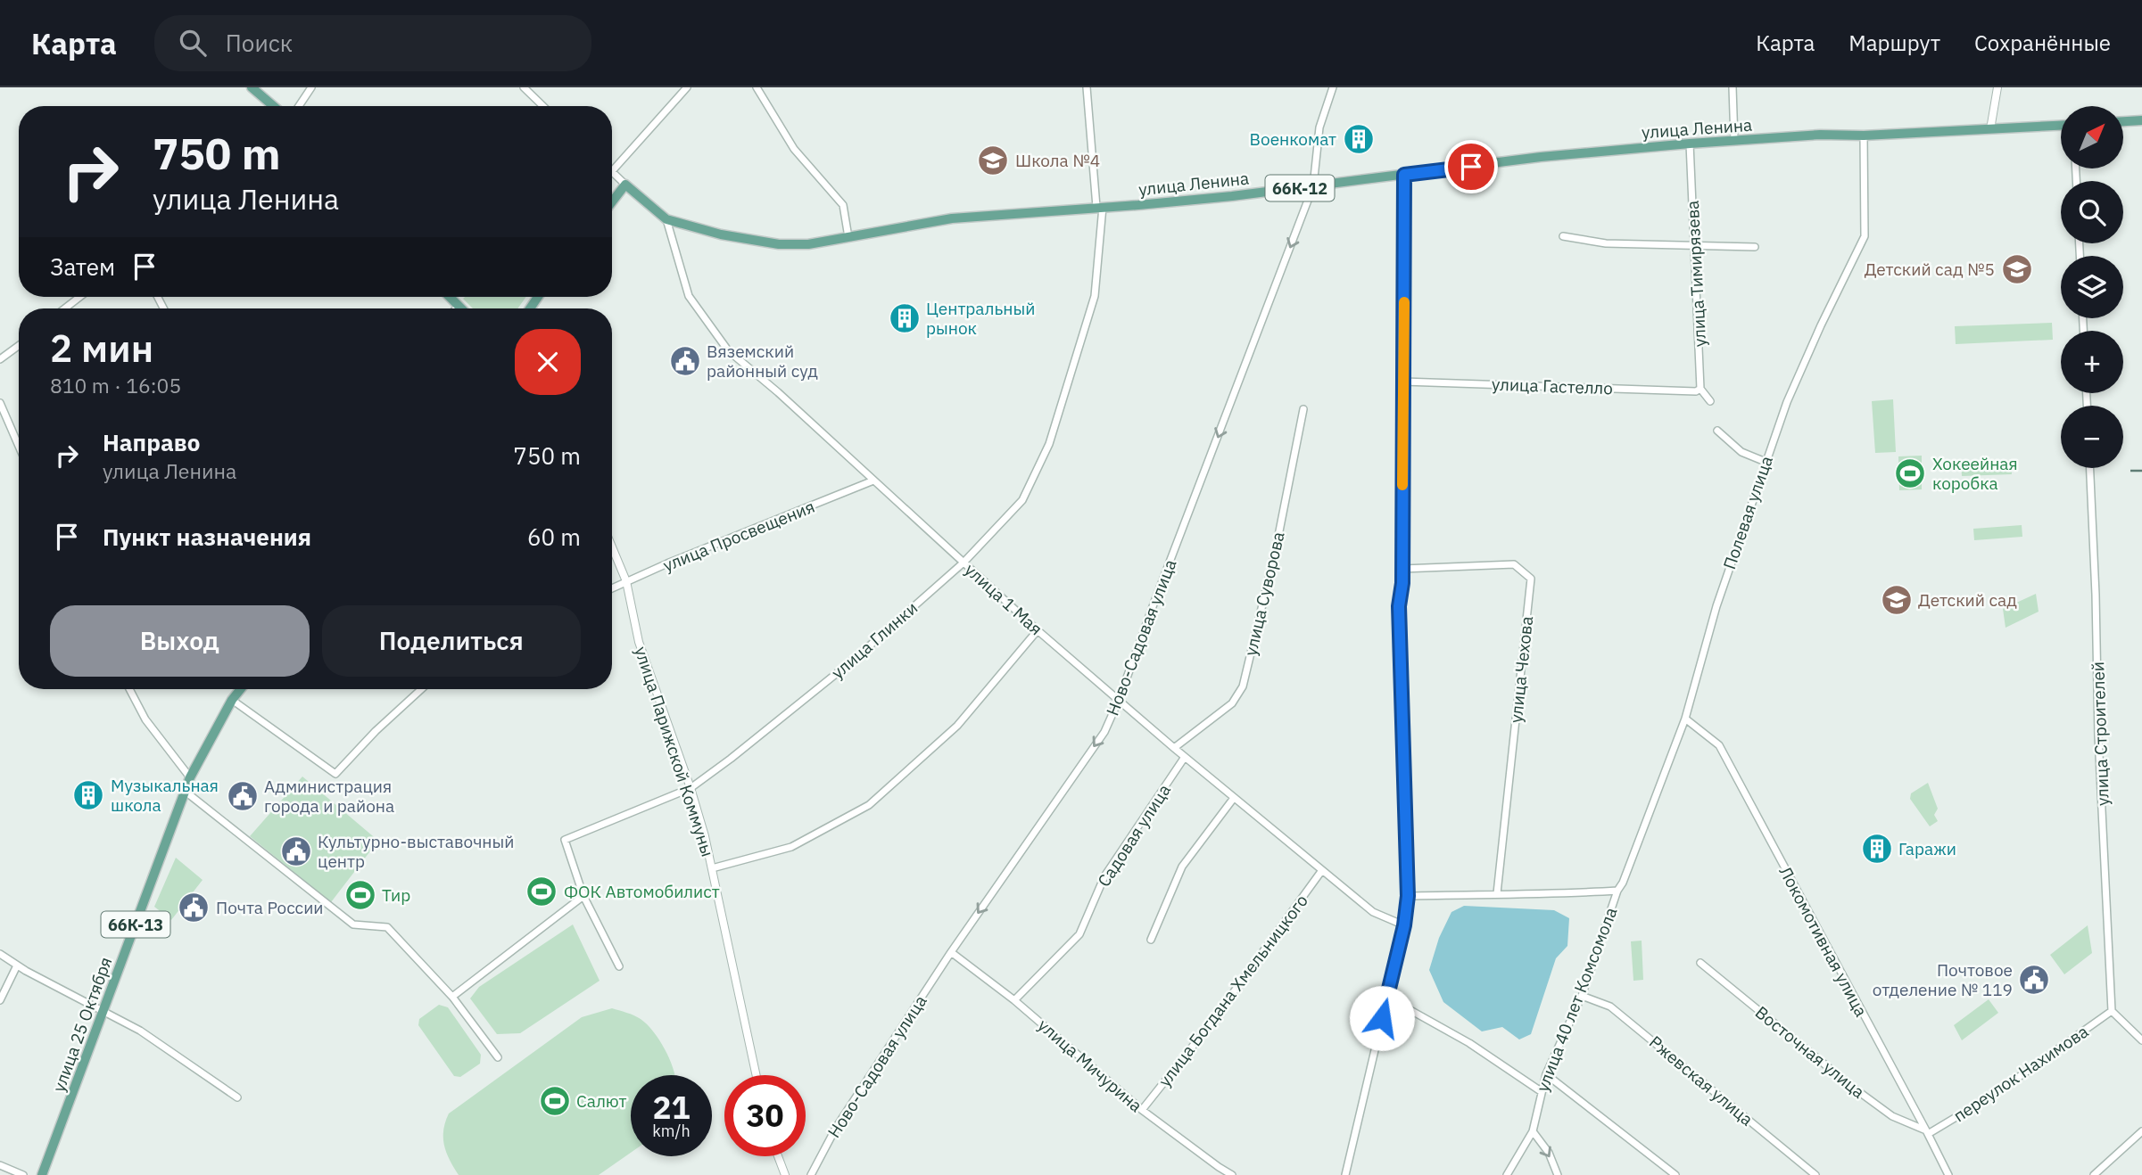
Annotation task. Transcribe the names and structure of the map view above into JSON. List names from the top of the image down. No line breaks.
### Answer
{"streets":{"main road":["улица Ленина","66К-12","66К-13","улица 25 Октября"],"street":["улица Тимирязева","улица Гастелло","Полевая улица","улица Просвещения","улица Суворова","улица 1 Мая","Ново-Садовая улица","улица Глинки","улица Чехова","улица Строителей","улица Парижской Коммуны","Садовая улица","Локомотивная улица","улица Богдана Хмельницкого","улица 40 лет Комсомола","Восточная улица","улица Мичурина","переулок Нахимова","Ржевская улица"]},"crossings":[["улица Ленина","улица Тимирязева"],["улица Ленина","Полевая улица"],["улица Ленина","улица 1 Мая"],["улица Ленина","Ново-Садовая улица"],["улица Ленина","улица Глинки"],["улица Тимирязева","улица Гастелло"],["Полевая улица","Локомотивная улица"],["Полевая улица","улица 40 лет Комсомола"],["улица Просвещения","улица 1 Мая"],["улица Просвещения","улица Парижской Коммуны"],["улица Суворова","улица 1 Мая"],["улица 1 Мая","Ново-Садовая улица"],["улица 1 Мая","улица Глинки"],["улица 1 Мая","Садовая улица"],["улица 1 Мая","улица Богдана Хмельницкого"],["Ново-Садовая улица","улица Мичурина"],["улица Глинки","улица Парижской Коммуны"],["улица Строителей","переулок Нахимова"],["Садовая улица","улица Мичурина"],["Локомотивная улица","Восточная улица"],["Локомотивная улица","переулок Нахимова"],["улица Богдана Хмельницкого","улица Мичурина"],["улица 40 лет Комсомола","Ржевская улица"],["Восточная улица","переулок Нахимова"]],"one_way":["Ново-Садовая улица"],"places":{"building":["Военкомат","Центральный рынок","Музыкальная школа","Гаражи"],"school or university":["Школа №4","Детский сад №5","Детский сад"],"public building":["Вяземский районный суд","Администрация города и района","Культурно-выставочный центр","Почта России","Почтовое отделение № 119"],"sports":["Хокеейная коробка","ФОК Автомобилист","Тир","Салют"]},"north":"top right","page":{"header":"Карта","search":"Поиск","nav":["Карта","Маршрут","Сохранённые"],"map_buttons":["+","−"],"turn":["750 m","улица Ленина"],"then":"Затем","heading":["2 мин","810 m · 16:05"],"list":[{"name":"Направо","note":"улица Ленина","value":"750 m"},{"name":"Пункт назначения","value":"60 m"}],"buttons":["Выход","Поделиться"],"speed":"21 km/h","limit":"30"}}
